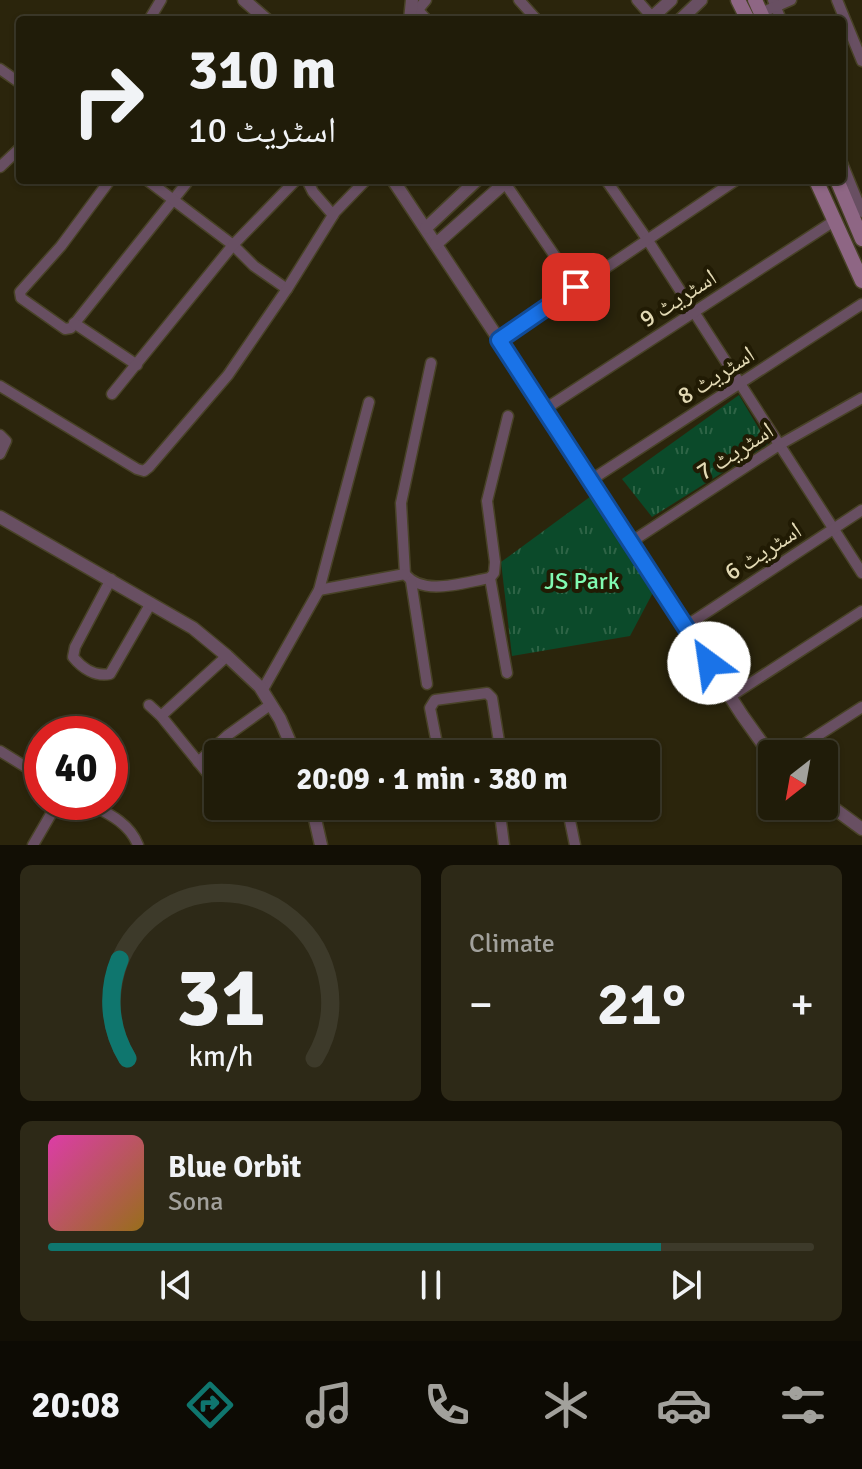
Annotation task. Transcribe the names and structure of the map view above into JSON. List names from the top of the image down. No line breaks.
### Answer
{"streets":{"street":["اسٹریٹ 9","اسٹریٹ 8","اسٹریٹ 7","اسٹریٹ 6"]},"parks":["JS Park"],"north":"bottom left","page":{"turn":["310 m","اسٹریٹ 10"],"limit":"40","trip":"20:09 · 1 min · 380 m","tile":"Climate","heat":["−","21°","+"],"song":["Blue Orbit","Sona"],"tabs":"20:08","gauge":["31","km/h"]}}
